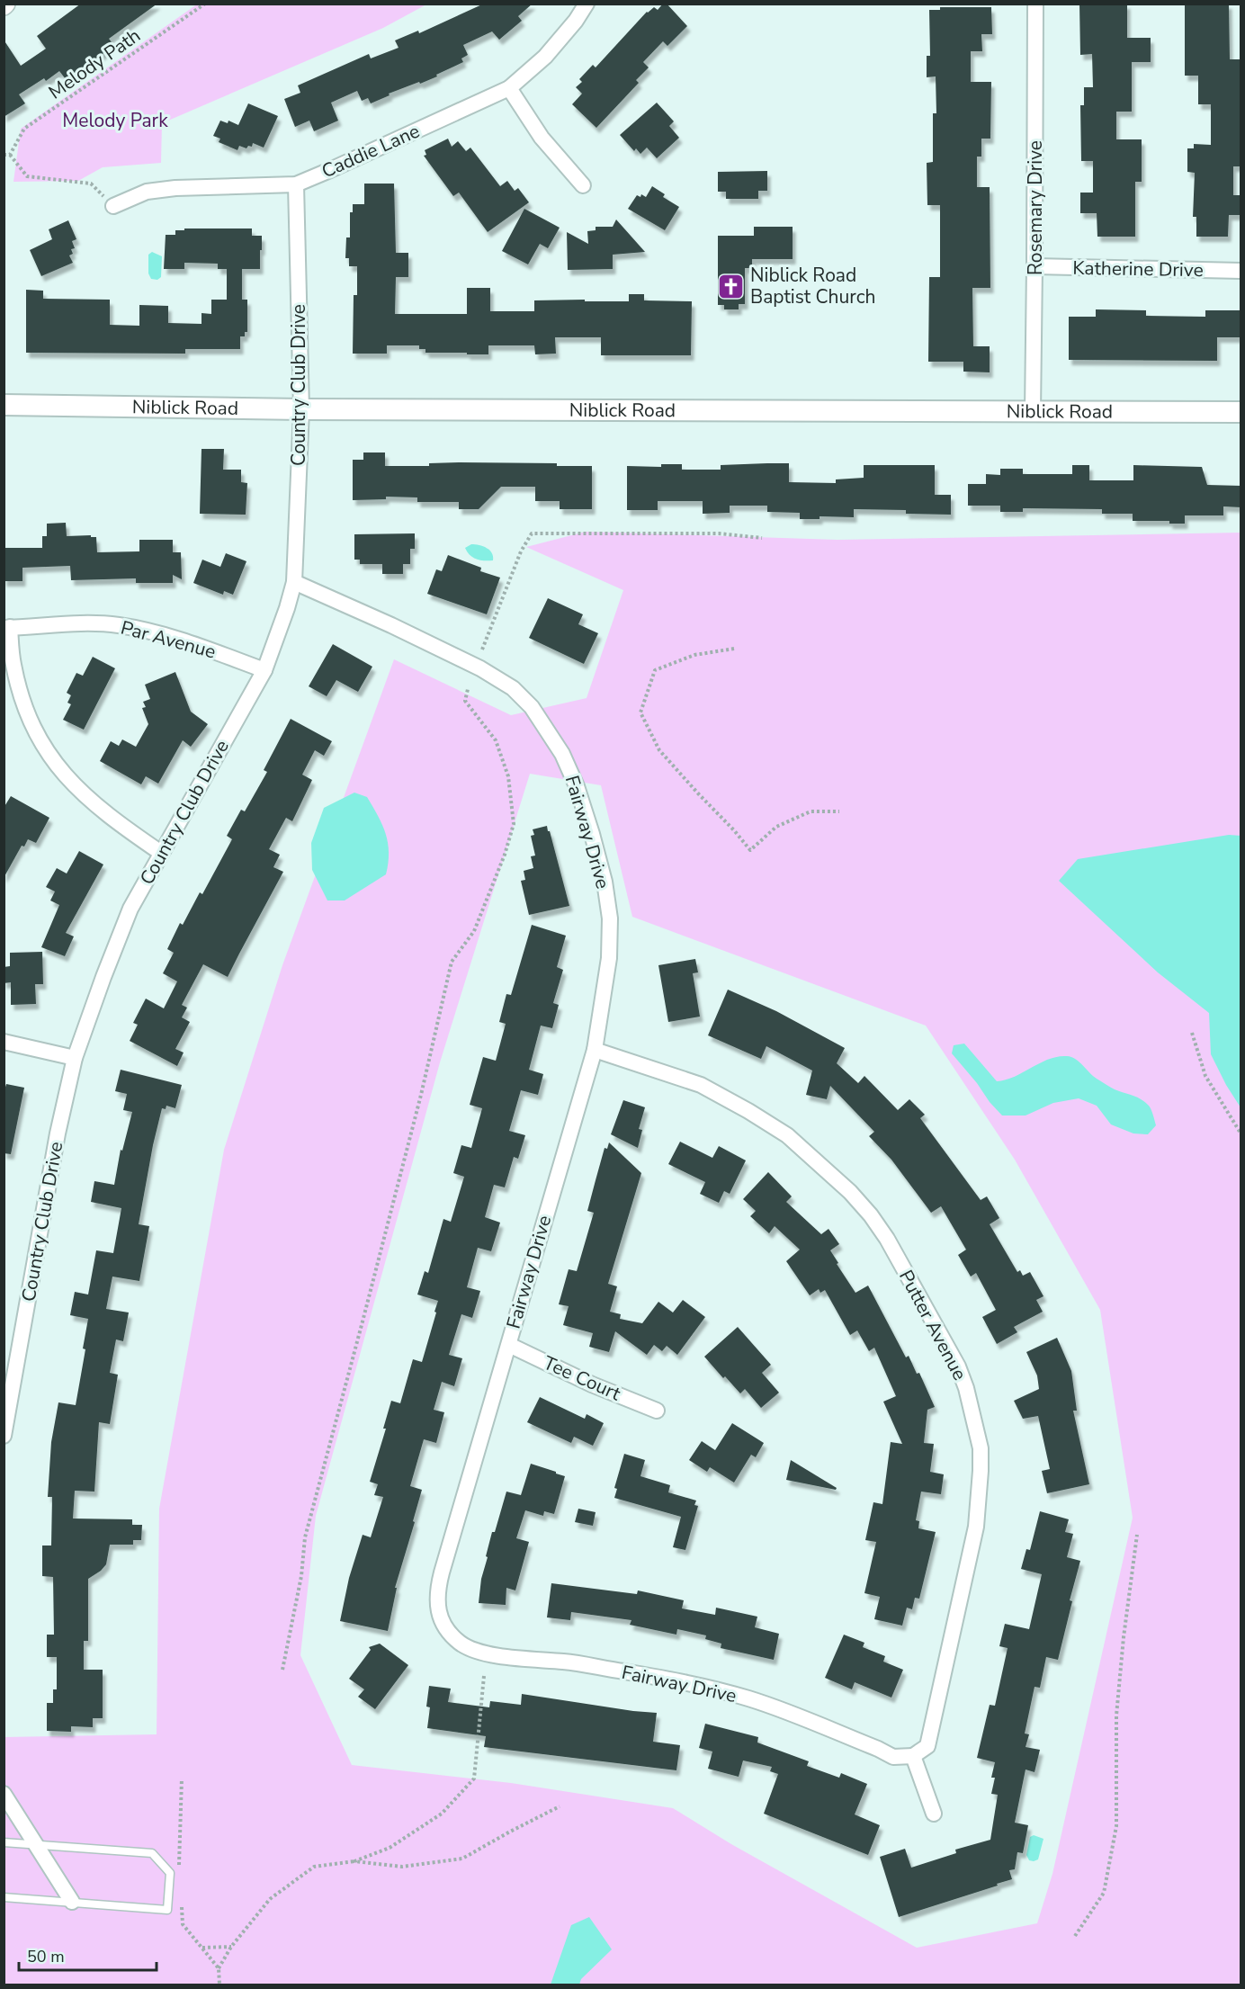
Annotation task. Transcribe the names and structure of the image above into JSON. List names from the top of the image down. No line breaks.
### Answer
{"streets":{"main road":["Niblick Road"],"street":["Caddie Lane","Rosemary Drive","Katherine Drive","Country Club Drive","Par Avenue","Fairway Drive","Putter Avenue","Tee Court"],"path":["Melody Path"]},"crossings":[["Caddie Lane","Country Club Drive"],["Rosemary Drive","Katherine Drive"],["Rosemary Drive","Niblick Road"],["Country Club Drive","Niblick Road"],["Country Club Drive","Par Avenue"],["Country Club Drive","Fairway Drive"],["Fairway Drive","Putter Avenue"],["Fairway Drive","Tee Court"]],"parks":["Melody Park"],"places":{"church":["Niblick Road Baptist Church"]},"scale_bar":"50 m"}
